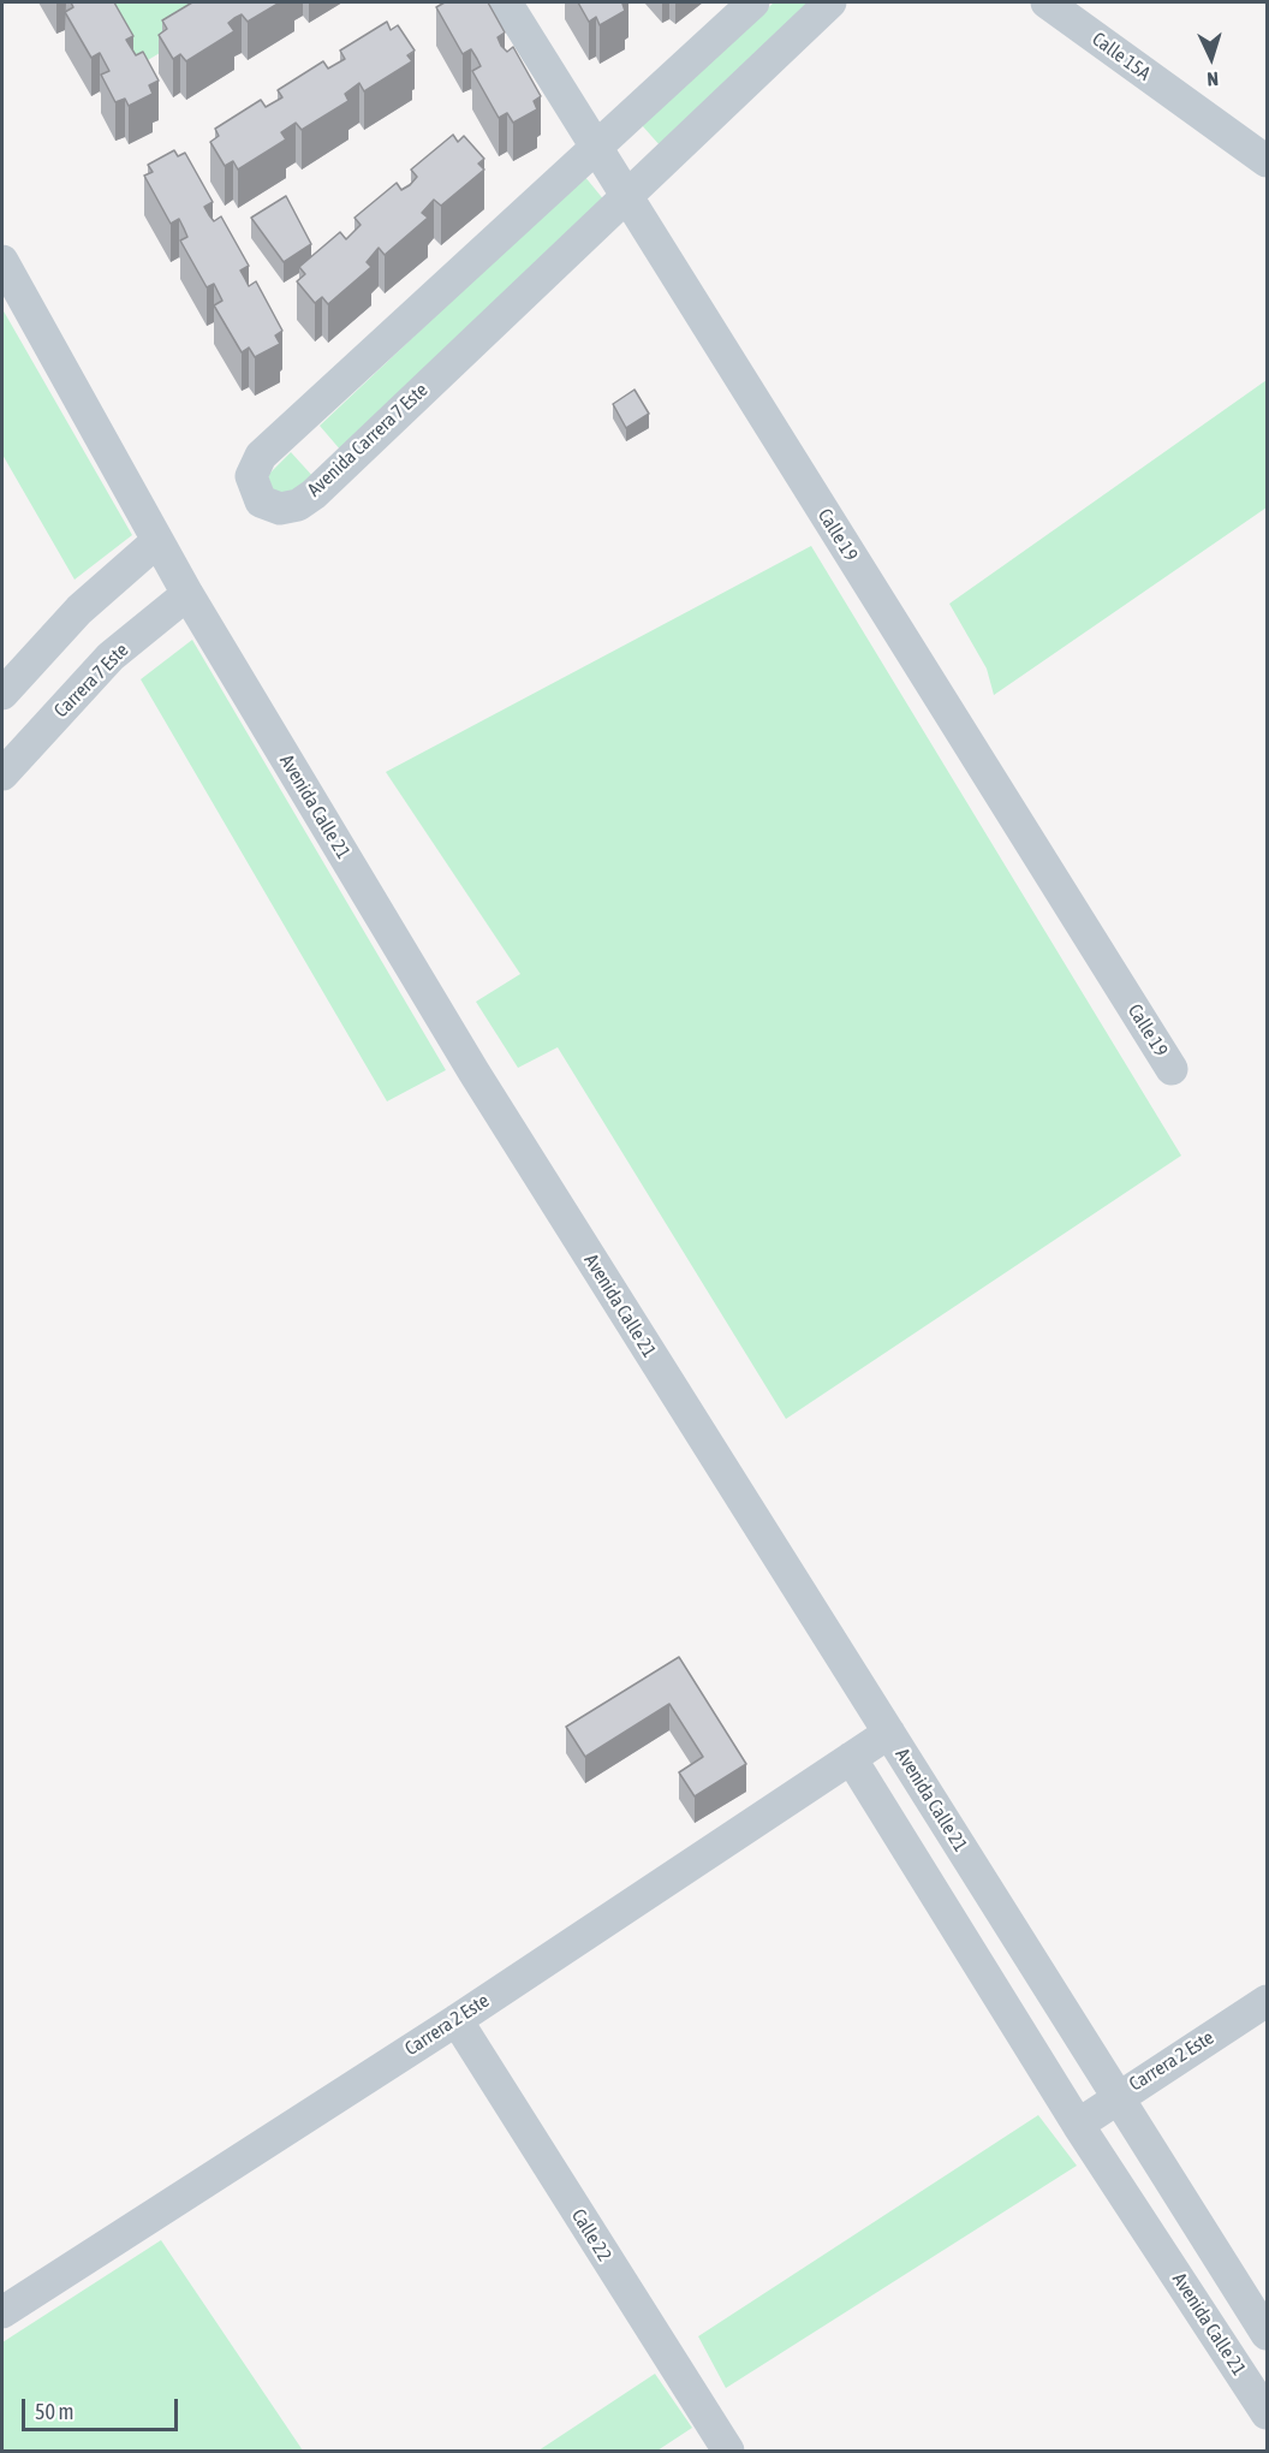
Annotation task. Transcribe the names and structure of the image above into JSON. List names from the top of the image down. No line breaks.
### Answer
{"streets":{"street":["Calle 15A","Avenida Carrera 7 Este","Calle 19","Carrera 7 Este","Avenida Calle 21","Carrera 2 Este","Calle 22"]},"crossings":[["Avenida Carrera 7 Este","Calle 19"],["Carrera 7 Este","Avenida Calle 21"],["Avenida Calle 21","Carrera 2 Este"],["Carrera 2 Este","Calle 22"]],"scale_bar":"50 m","north":"bottom"}
